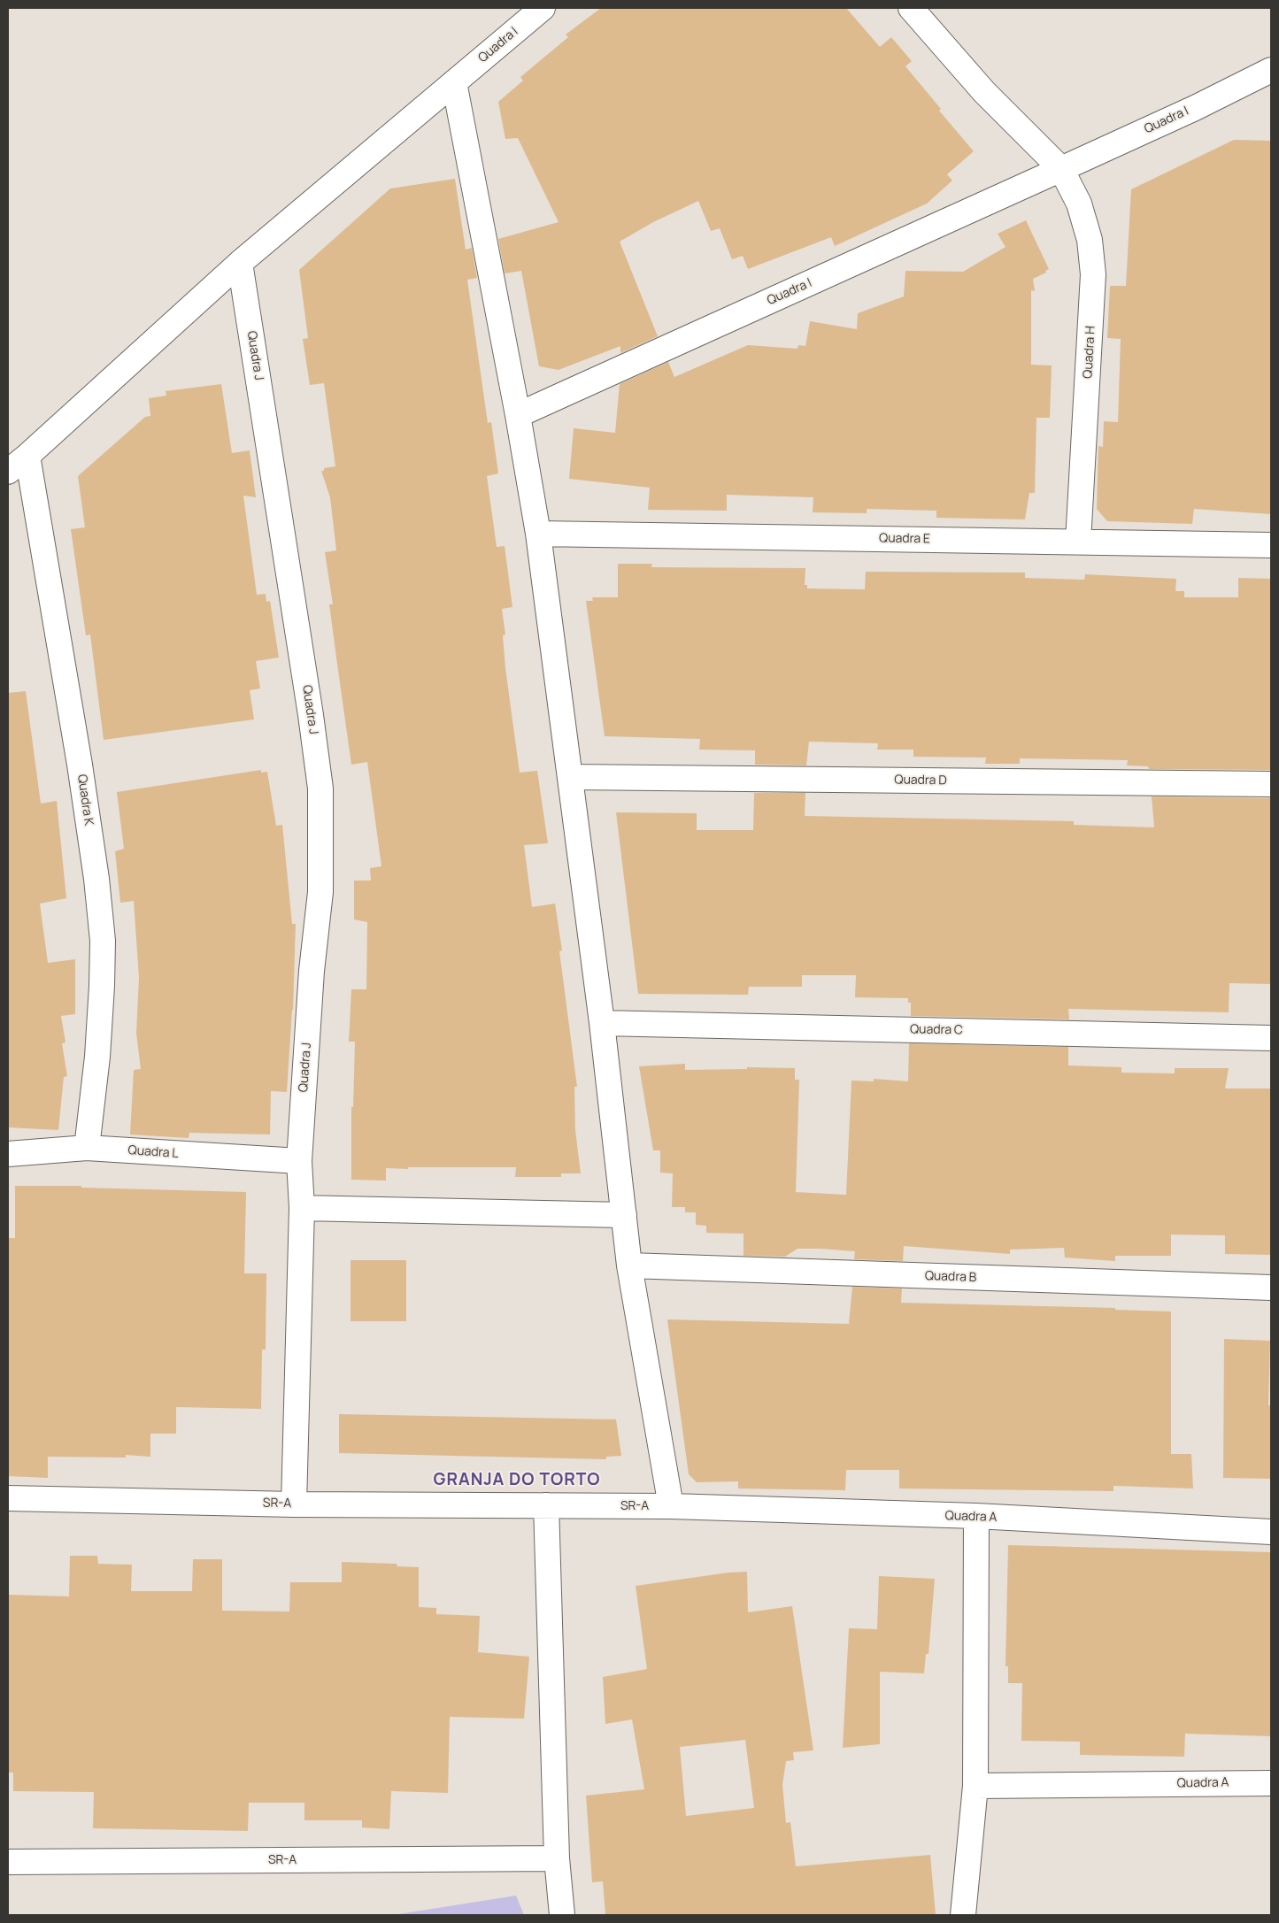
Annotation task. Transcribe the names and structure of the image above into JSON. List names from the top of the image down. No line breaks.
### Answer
{"streets":{"street":["Quadra I","Quadra H","Quadra J","Quadra E","Quadra D","Quadra K","Quadra C","Quadra L","Quadra B","SR-A","Quadra A"]},"crossings":[["Quadra I","Quadra H"],["Quadra I","Quadra J"],["Quadra I","Quadra K"],["Quadra H","Quadra E"],["Quadra J","Quadra L"],["Quadra J","SR-A"],["Quadra K","Quadra L"],["SR-A","Quadra A"]],"districts":["GRANJA DO TORTO"]}
